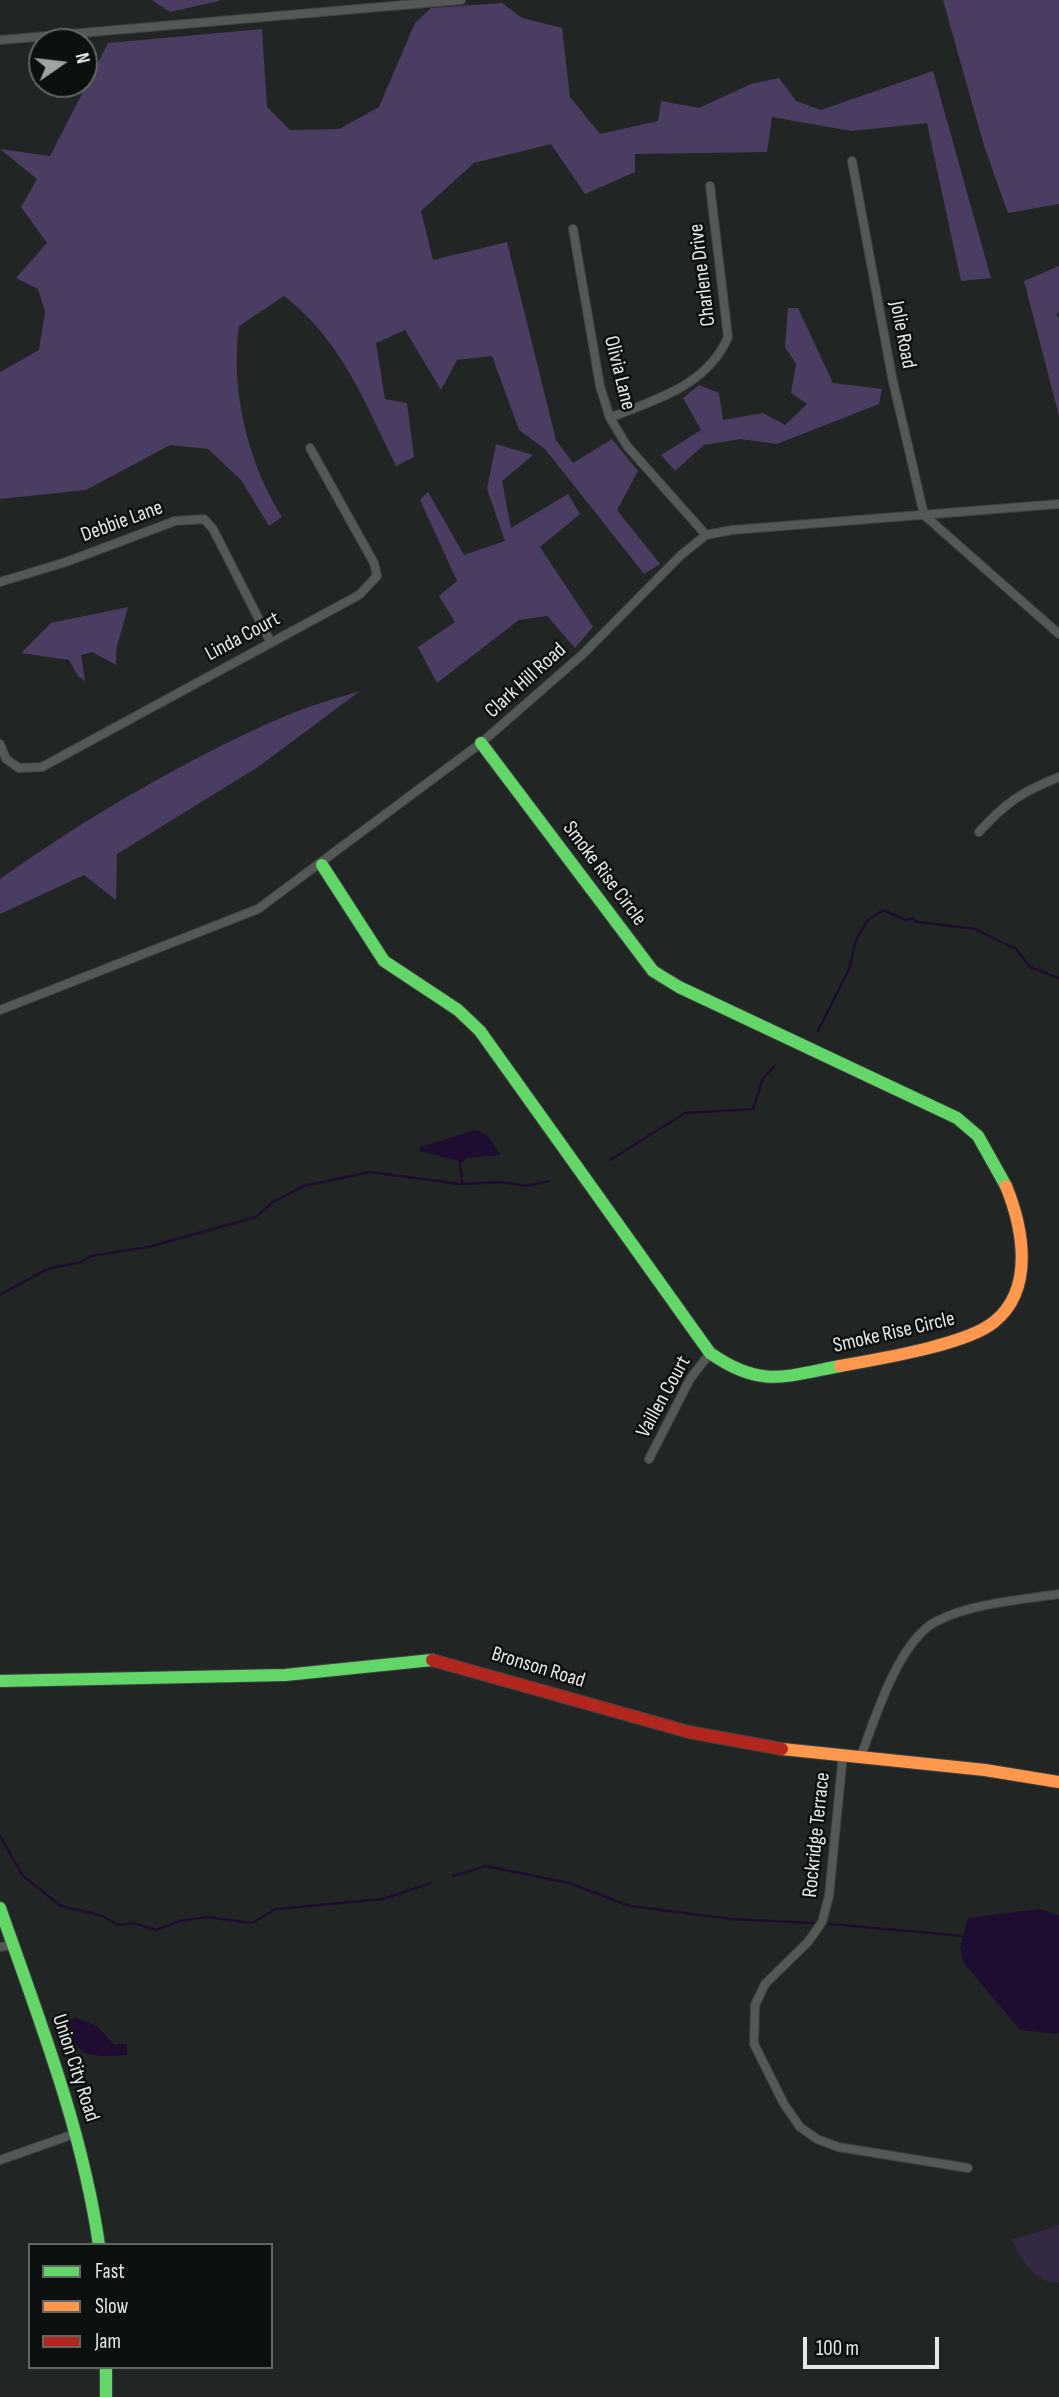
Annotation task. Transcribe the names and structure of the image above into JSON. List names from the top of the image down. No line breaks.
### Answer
{"streets":{"street":["Charlene Drive","Jolie Road","Olivia Lane","Debbie Lane","Linda Court","Clark Hill Road","Smoke Rise Circle","Vaillen Court","Bronson Road","Rockridge Terrace","Union City Road"]},"crossings":[["Charlene Drive","Olivia Lane"],["Olivia Lane","Clark Hill Road"],["Debbie Lane","Linda Court"],["Clark Hill Road","Smoke Rise Circle"],["Smoke Rise Circle","Vaillen Court"],["Bronson Road","Rockridge Terrace"]],"legend":["Fast","Slow","Jam"],"scale_bar":"100 m","north":"right"}
